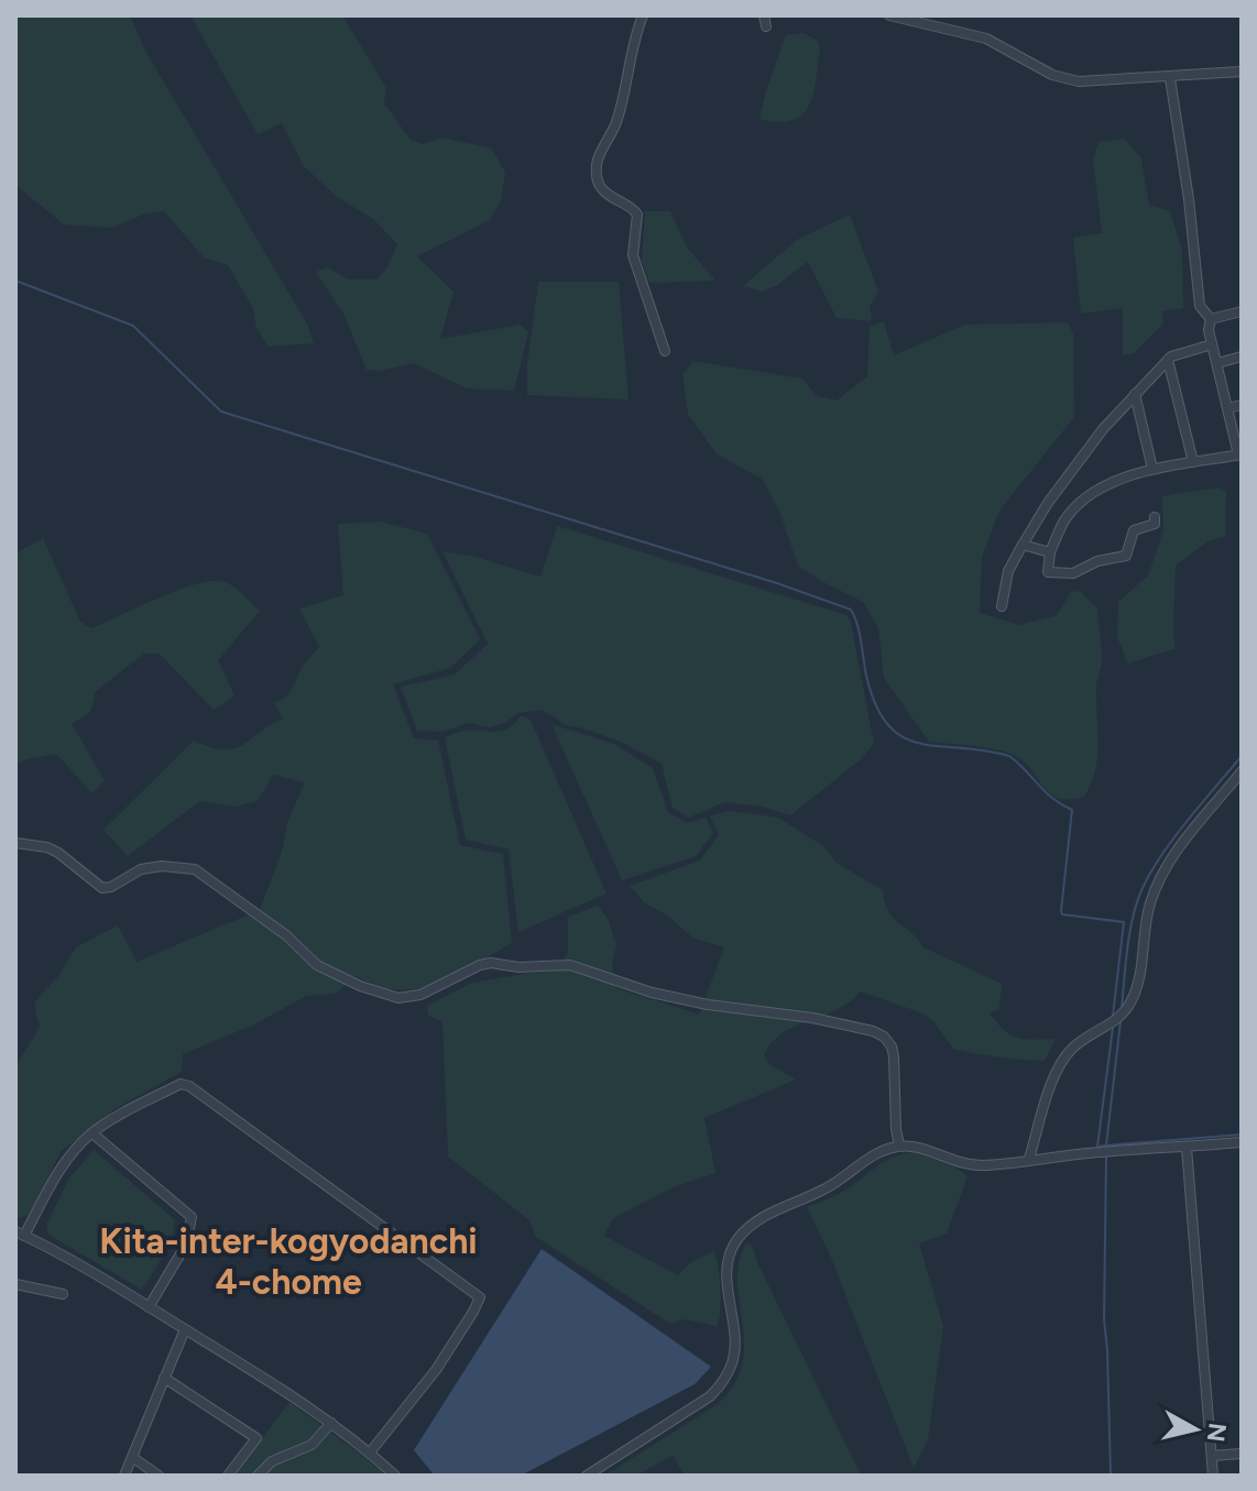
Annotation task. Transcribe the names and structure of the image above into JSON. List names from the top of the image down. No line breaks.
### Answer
{"districts":["Kita-inter-kogyodanchi 4-chome"],"north":"right"}
